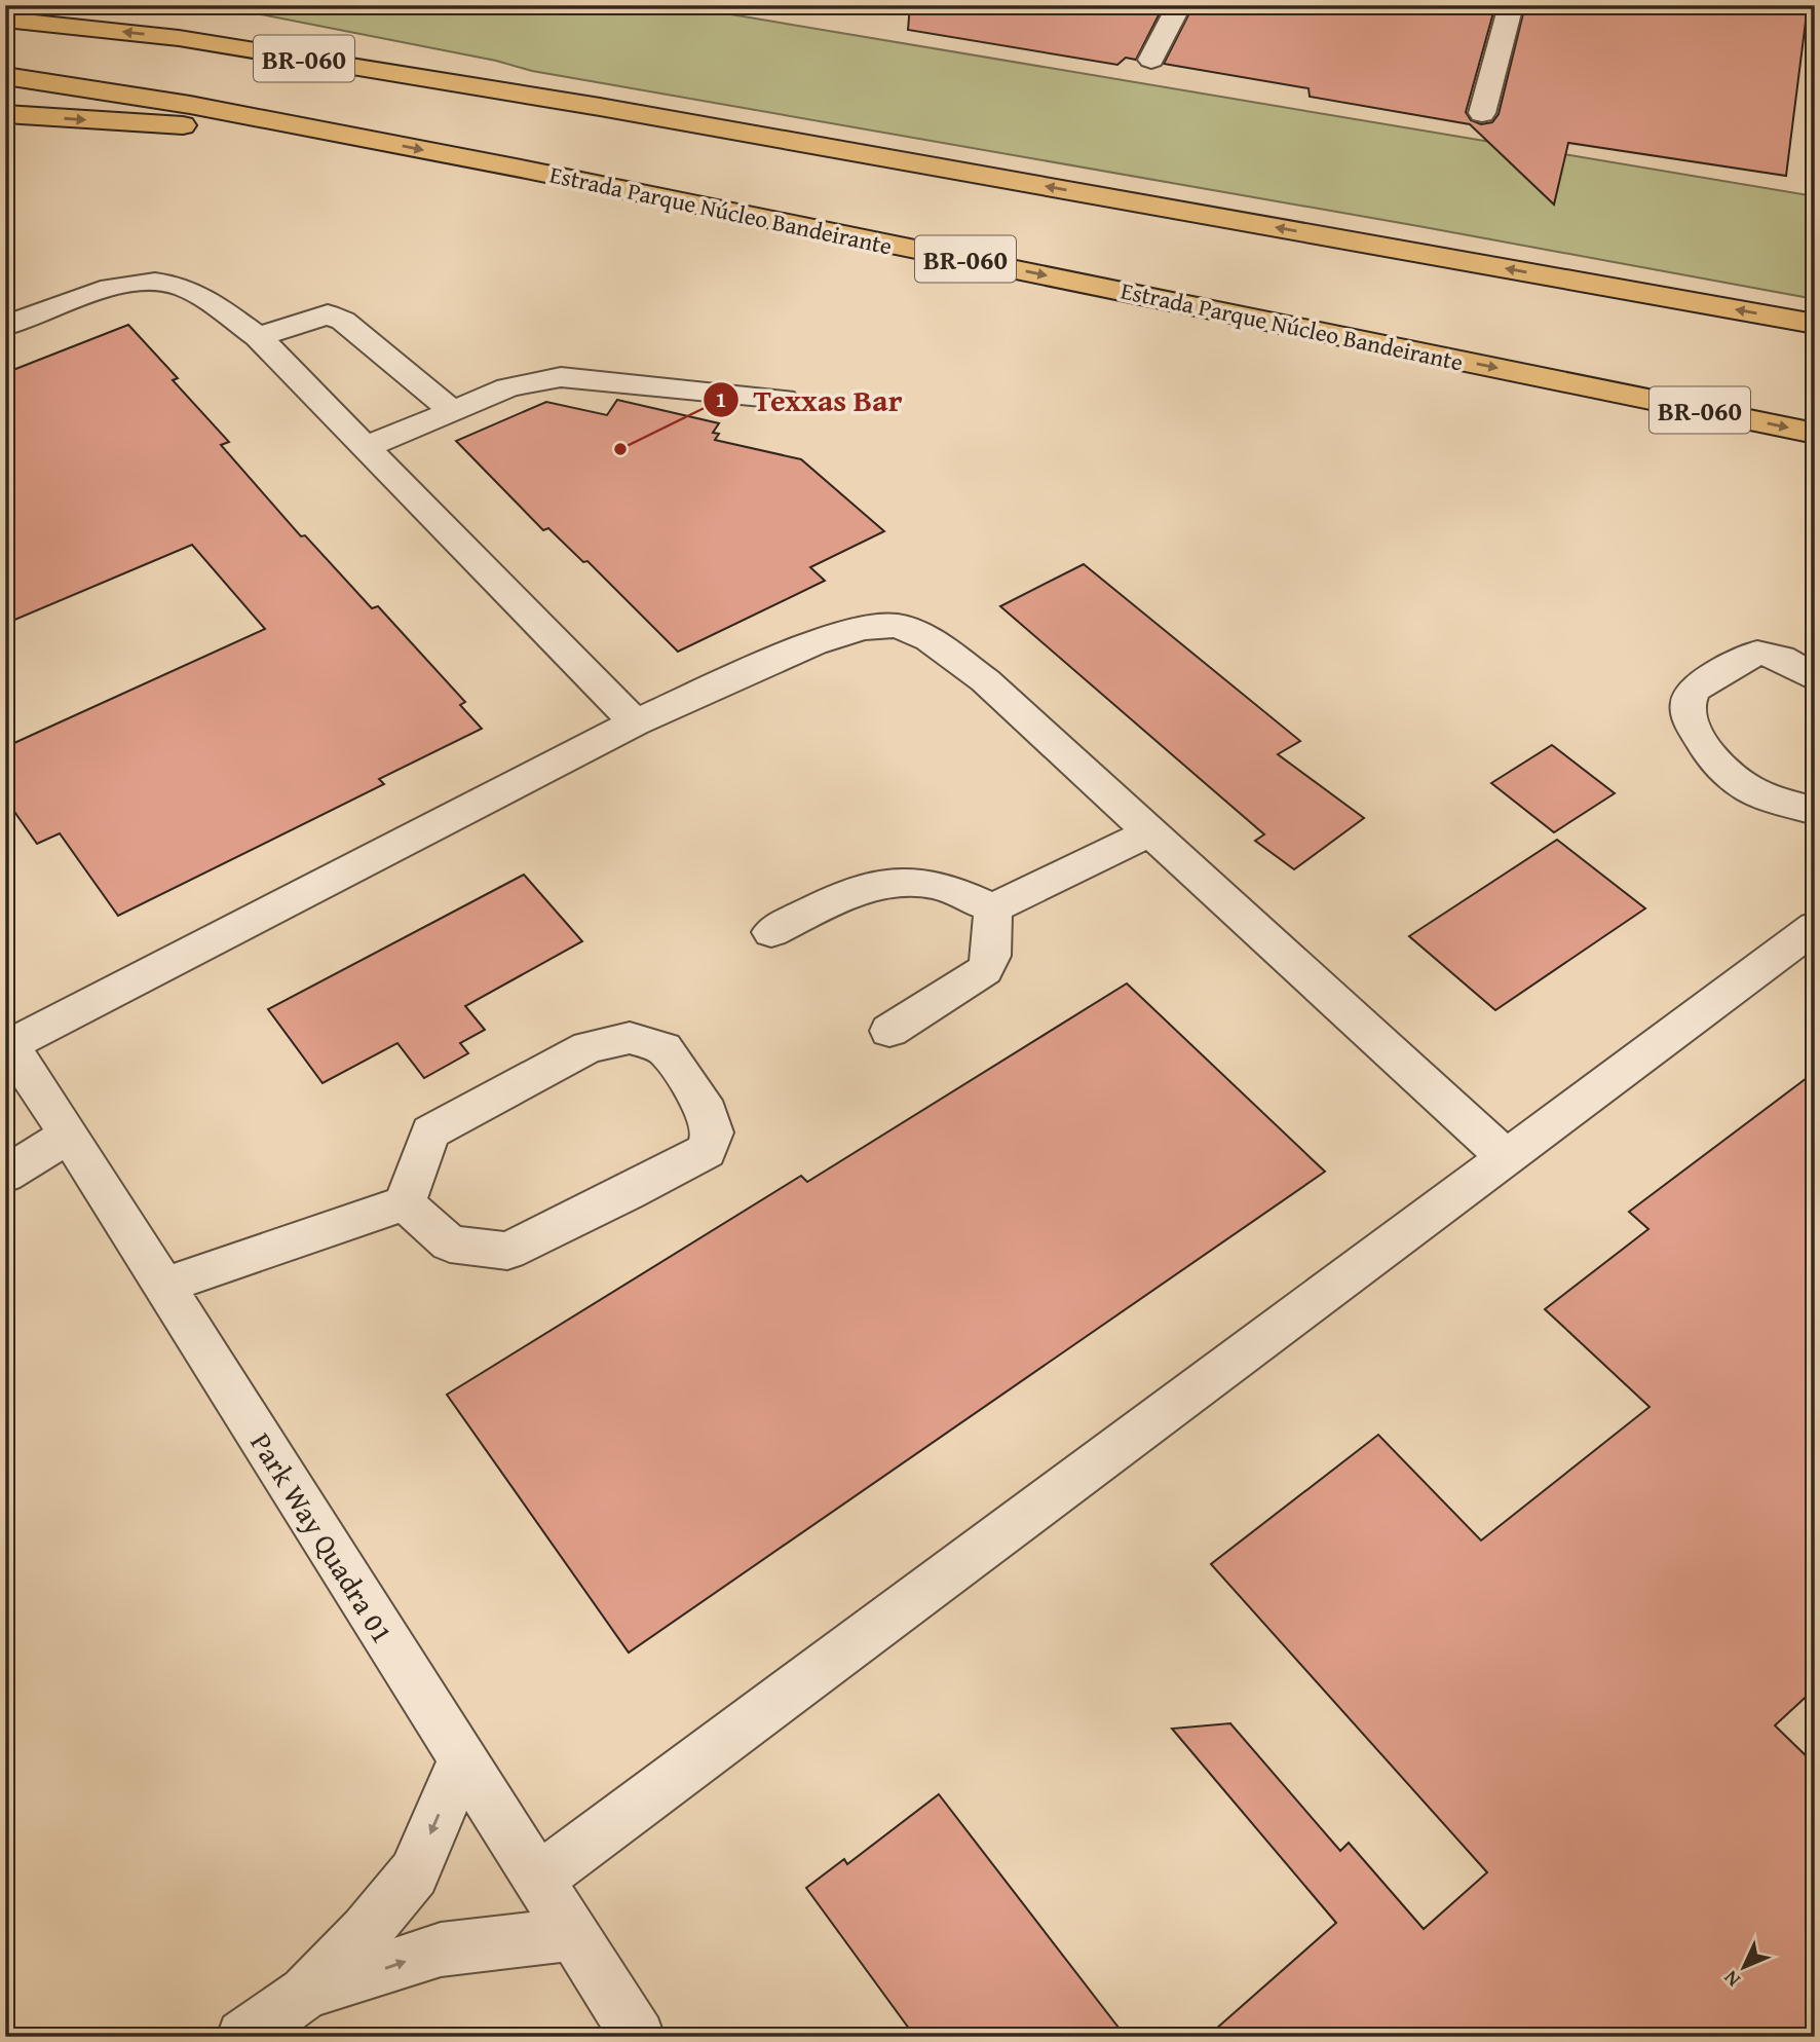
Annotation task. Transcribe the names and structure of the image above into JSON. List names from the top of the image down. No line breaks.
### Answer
{"streets":{"highway":["BR-060","Estrada Parque Núcleo Bandeirante"],"street":["Park Way Quadra 01"]},"places":["Texxas Bar"],"north":"bottom left"}
